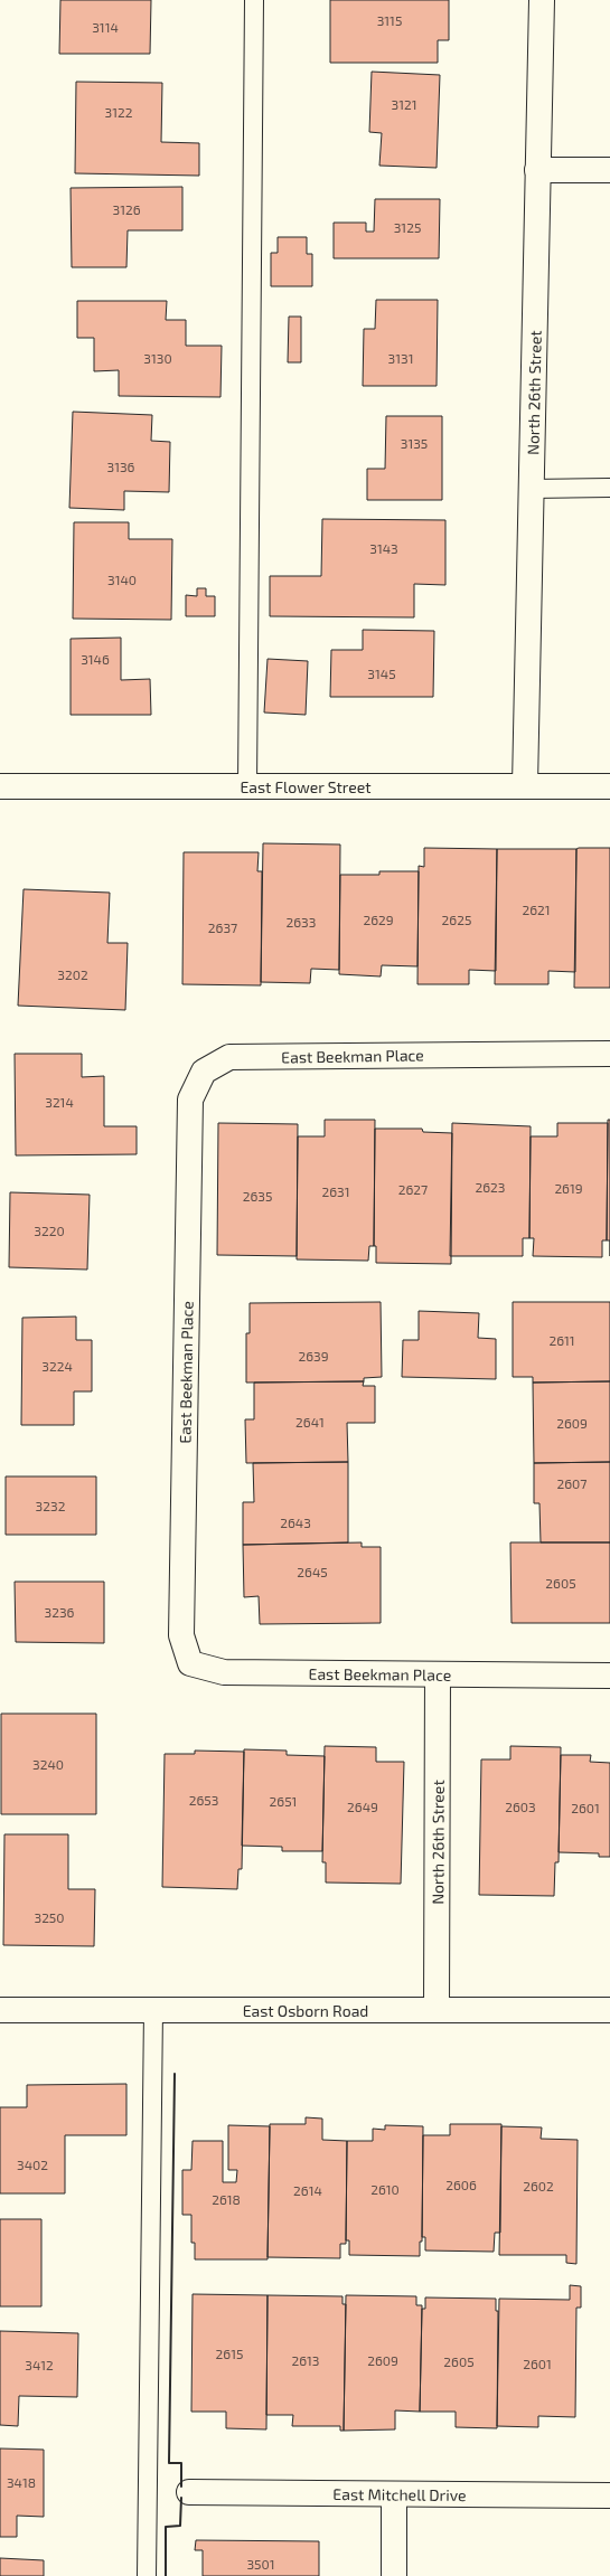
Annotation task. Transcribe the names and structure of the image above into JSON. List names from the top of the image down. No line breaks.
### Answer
{"streets":{"street":["North 26th Street","East Flower Street","East Beekman Place","East Osborn Road","East Mitchell Drive"]},"crossings":[["North 26th Street","East Flower Street"],["North 26th Street","East Beekman Place"],["North 26th Street","East Osborn Road"]],"house_numbers":["3115","3114","3121","3122","3126","3125","3130","3131","3135","3136","3143","3140","3146","3145","2621","2629","2625","2633","2637","3202","3214","2623","2619","2627","2631","2635","3220","2611","2639","3224","2641","2609","2607","3232","2643","2645","2605","3236","3240","2653","2651","2649","2603","2601","3250","3402","2606","2602","2610","2614","2618","2615","2613","2609","2605","2601","3412","3418","3501"]}
